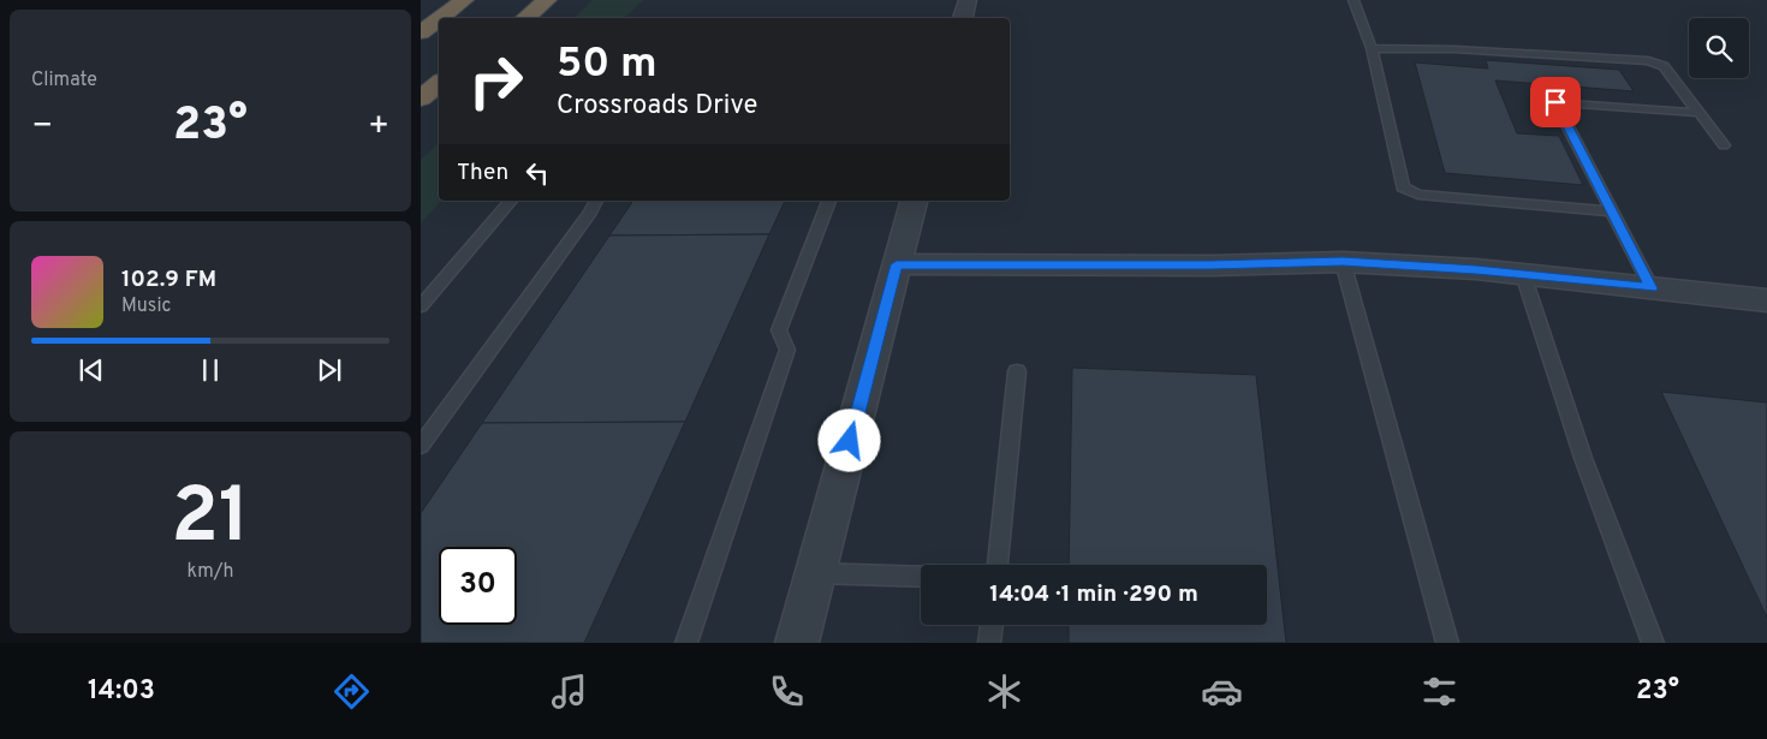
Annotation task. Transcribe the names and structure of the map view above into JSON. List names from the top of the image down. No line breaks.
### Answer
{"page":{"tile":["Climate",["21","km/h"]],"turn":["50 m","Crossroads Drive"],"heat":["−","23°","+"],"then":"Then","song":["102.9 FM","Music"],"limit":"30","trip":"14:04 · 1 min · 290 m","tabs":["14:03","23°"]}}
